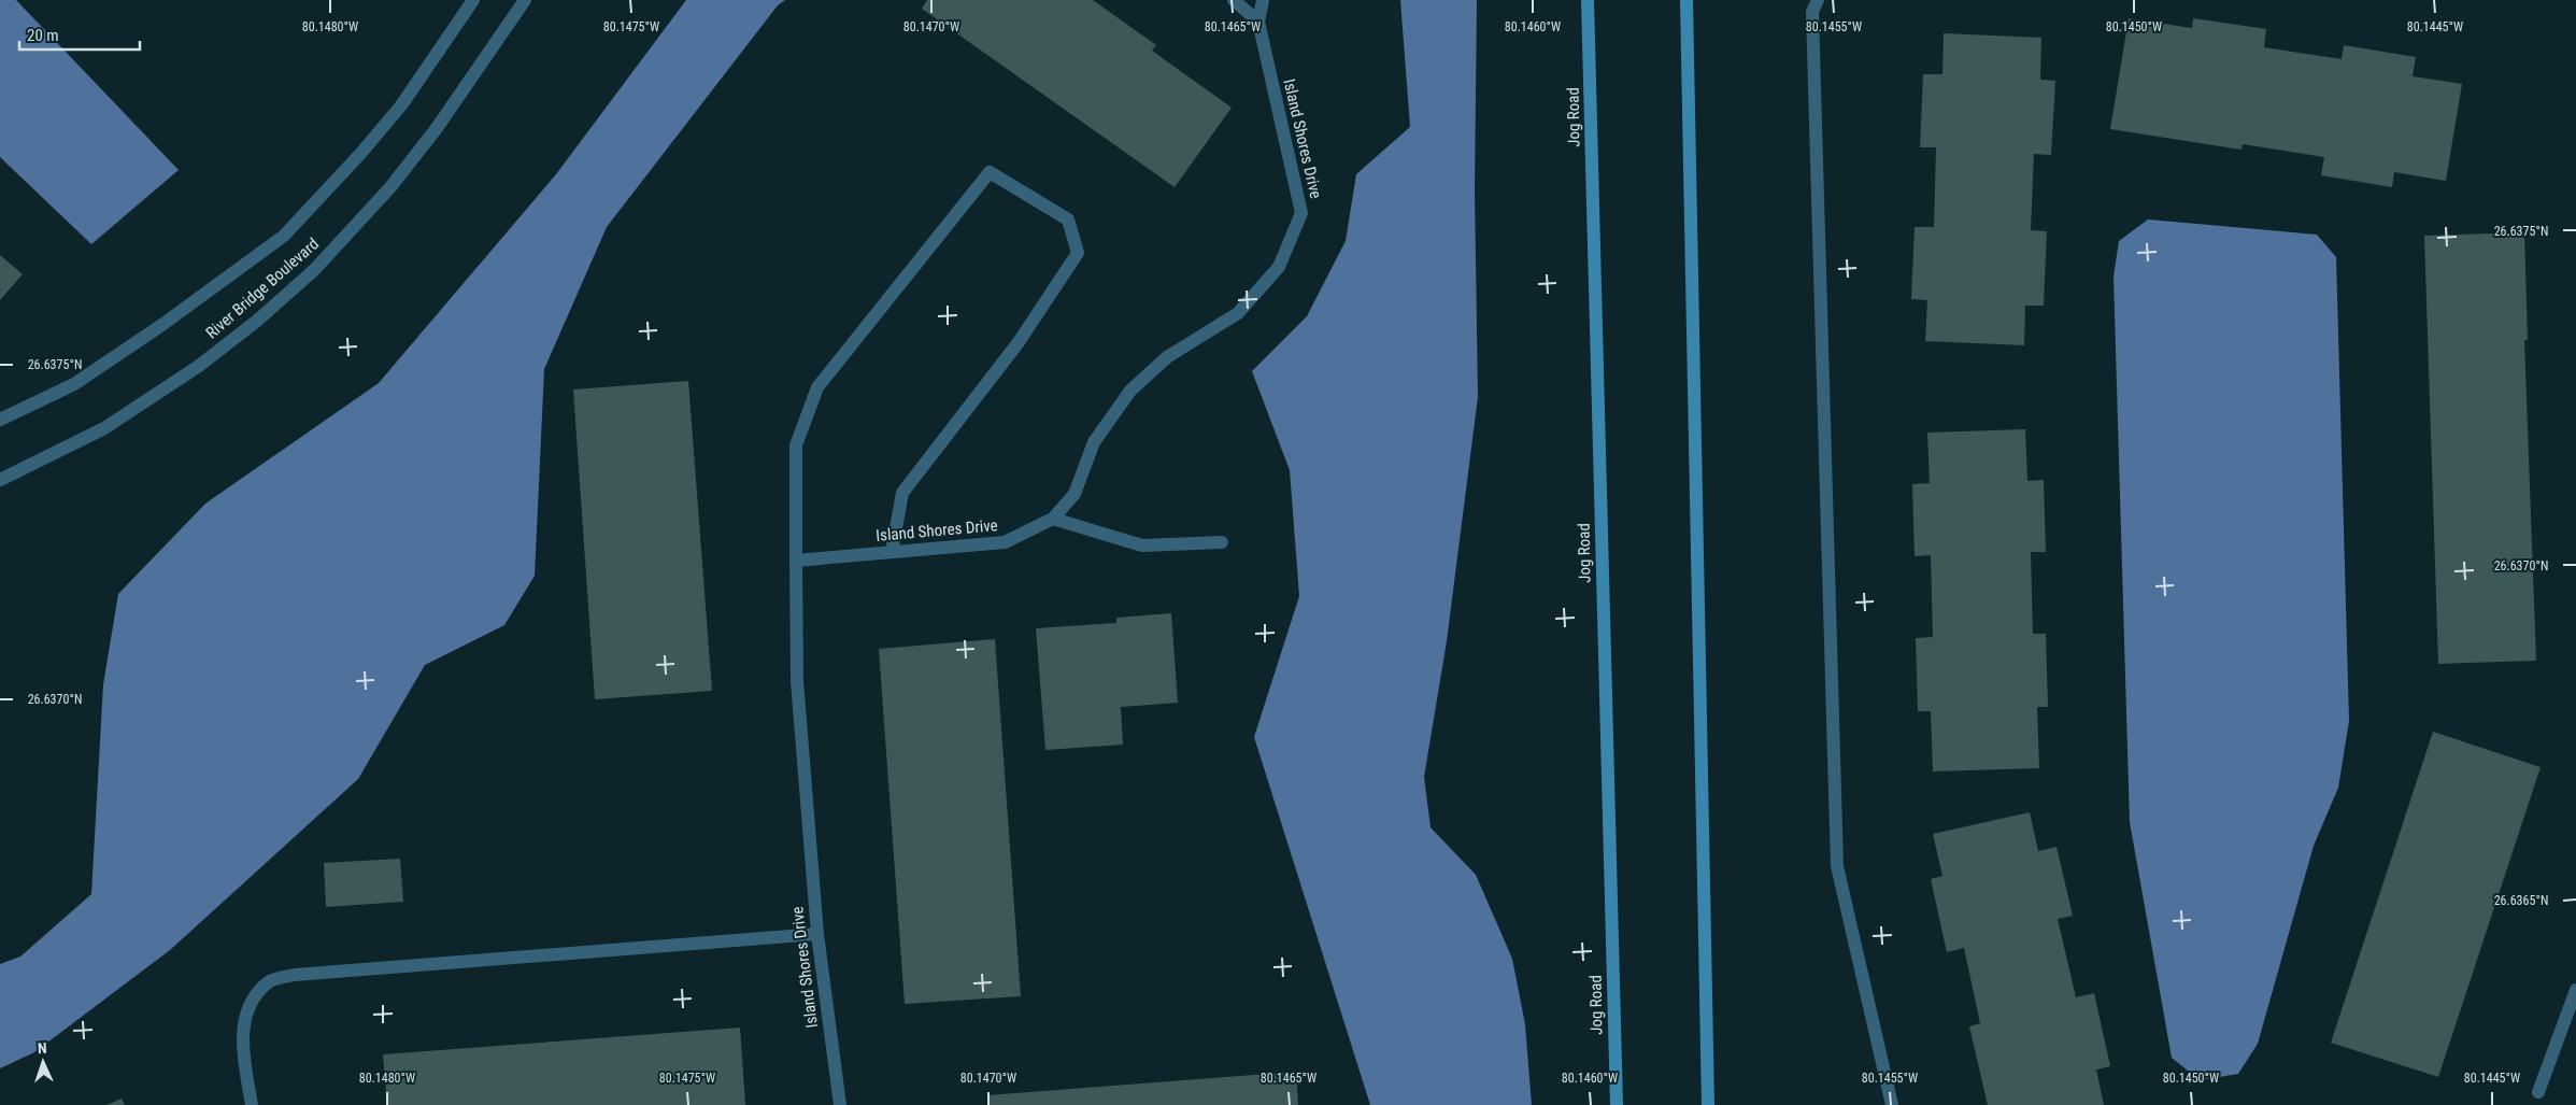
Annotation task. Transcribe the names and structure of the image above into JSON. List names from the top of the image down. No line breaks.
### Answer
{"streets":{"main road":["Jog Road"],"street":["Island Shores Drive","River Bridge Boulevard"]},"scale_bar":"20 m","north":"top","coordinates":["80.1480°W","80.1475°W","80.1470°W","80.1465°W","80.1460°W","80.1455°W","80.1450°W","80.1445°W","26.6375°N","26.6370°N","26.6365°N"]}
